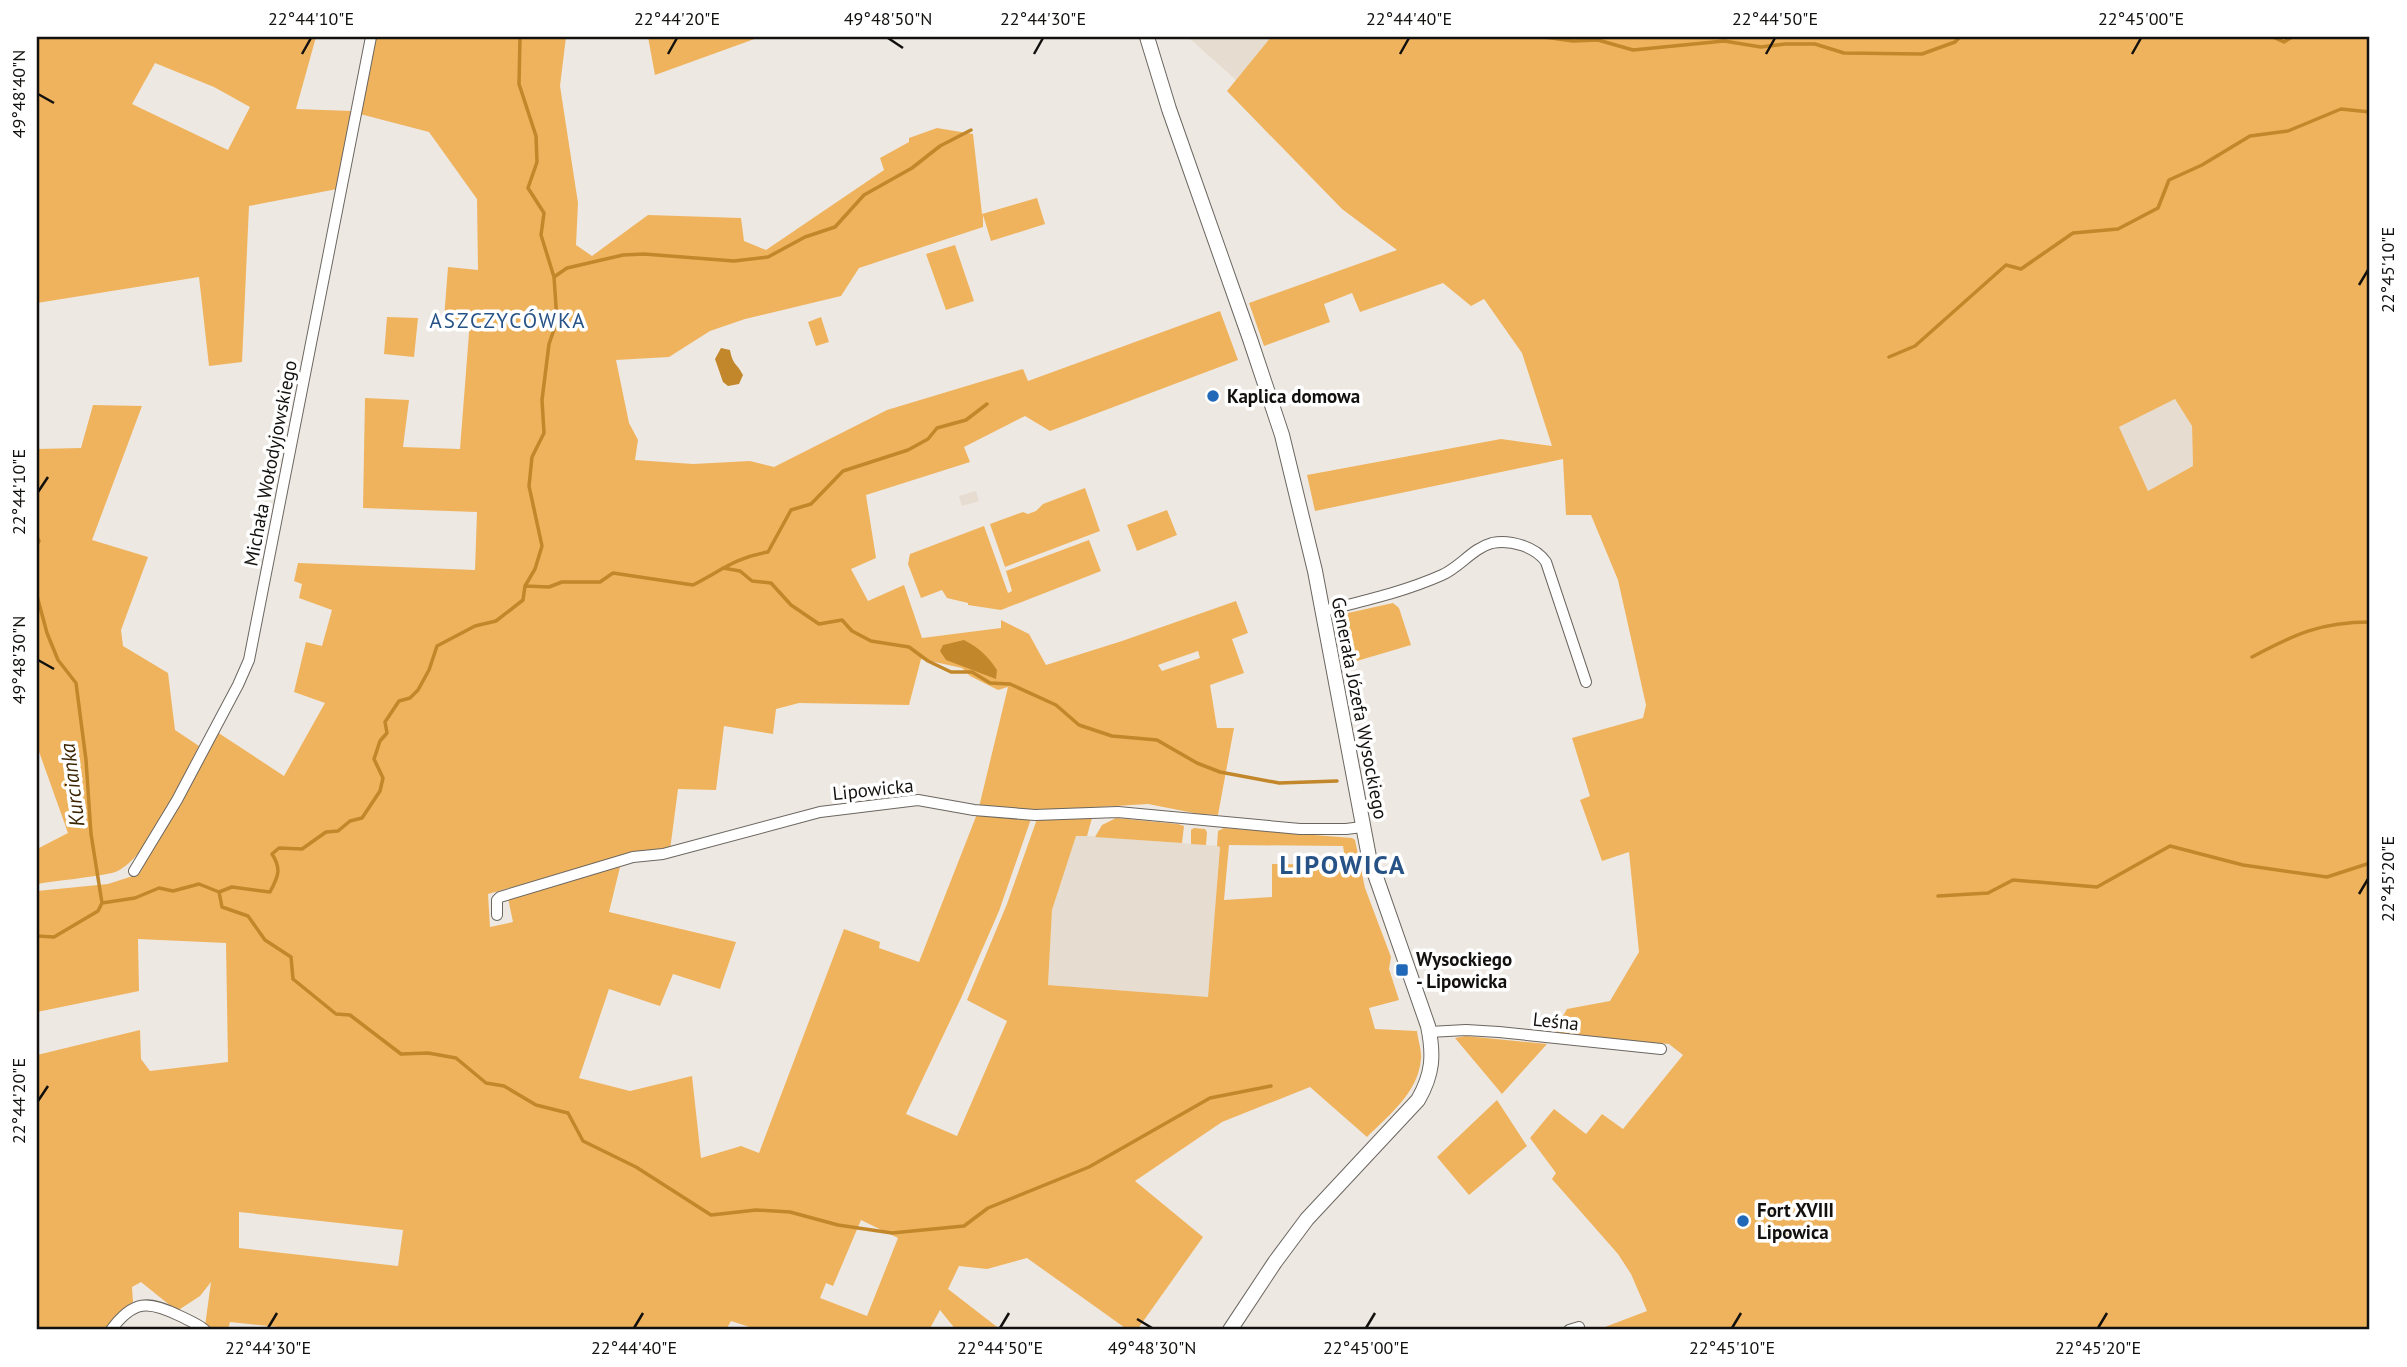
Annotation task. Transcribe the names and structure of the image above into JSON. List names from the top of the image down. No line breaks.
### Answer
{"streets":{"street":["Michała Wołodyjowskiego","Generała Józefa Wysockiego","Lipowicka","Leśna"]},"crossings":[["Generała Józefa Wysockiego","Lipowicka"],["Generała Józefa Wysockiego","Leśna"]],"districts":["ASZCZYCÓWKA","LIPOWICA"],"water":["Kurcianka"],"places":{"other":["Kaplica domowa","Fort XVIII Lipowica"],"transit":["Wysockiego - Lipowicka"]},"coordinates":["22°44'10\"E","22°44'20\"E","49°48'50\"N","22°44'30\"E","22°44'40\"E","22°44'50\"E","22°45'00\"E","49°48'40\"N","22°45'10\"E","49°48'30\"N","22°45'20\"E"]}
